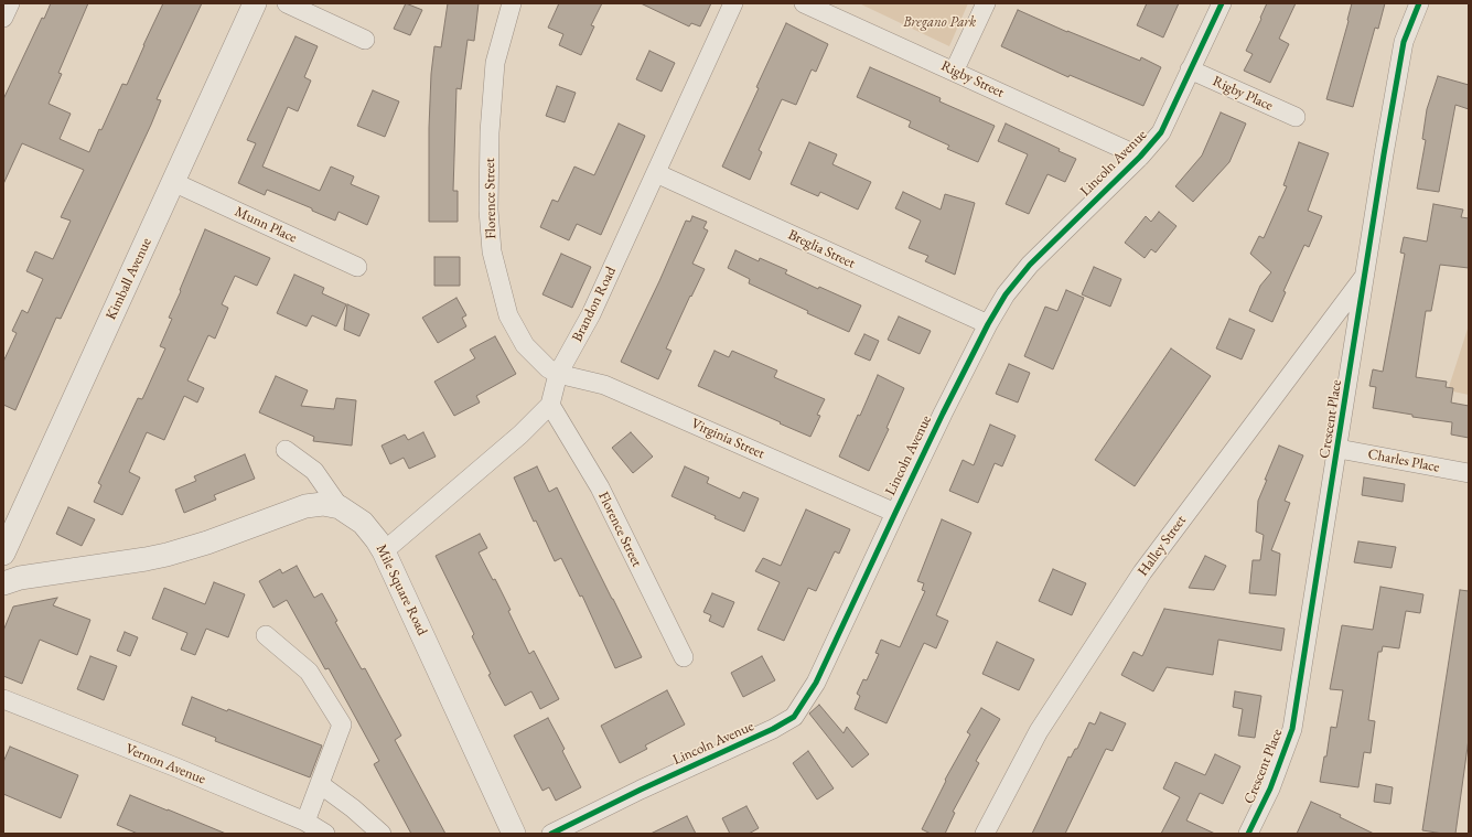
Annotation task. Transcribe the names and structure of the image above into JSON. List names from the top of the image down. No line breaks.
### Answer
{"streets":{"street":["Rigby Street","Rigby Place","Lincoln Avenue","Florence Street","Munn Place","Breglia Street","Kimball Avenue","Brandon Road","Crescent Place","Virginia Street","Charles Place","Halley Street","Mile Square Road","Vernon Avenue"]},"crossings":[["Rigby Street","Lincoln Avenue"],["Rigby Place","Lincoln Avenue"],["Lincoln Avenue","Breglia Street"],["Lincoln Avenue","Virginia Street"],["Florence Street","Brandon Road"],["Florence Street","Virginia Street"],["Munn Place","Kimball Avenue"],["Breglia Street","Brandon Road"],["Brandon Road","Virginia Street"],["Crescent Place","Charles Place"],["Crescent Place","Halley Street"]],"parks":["Bregano Park"]}
